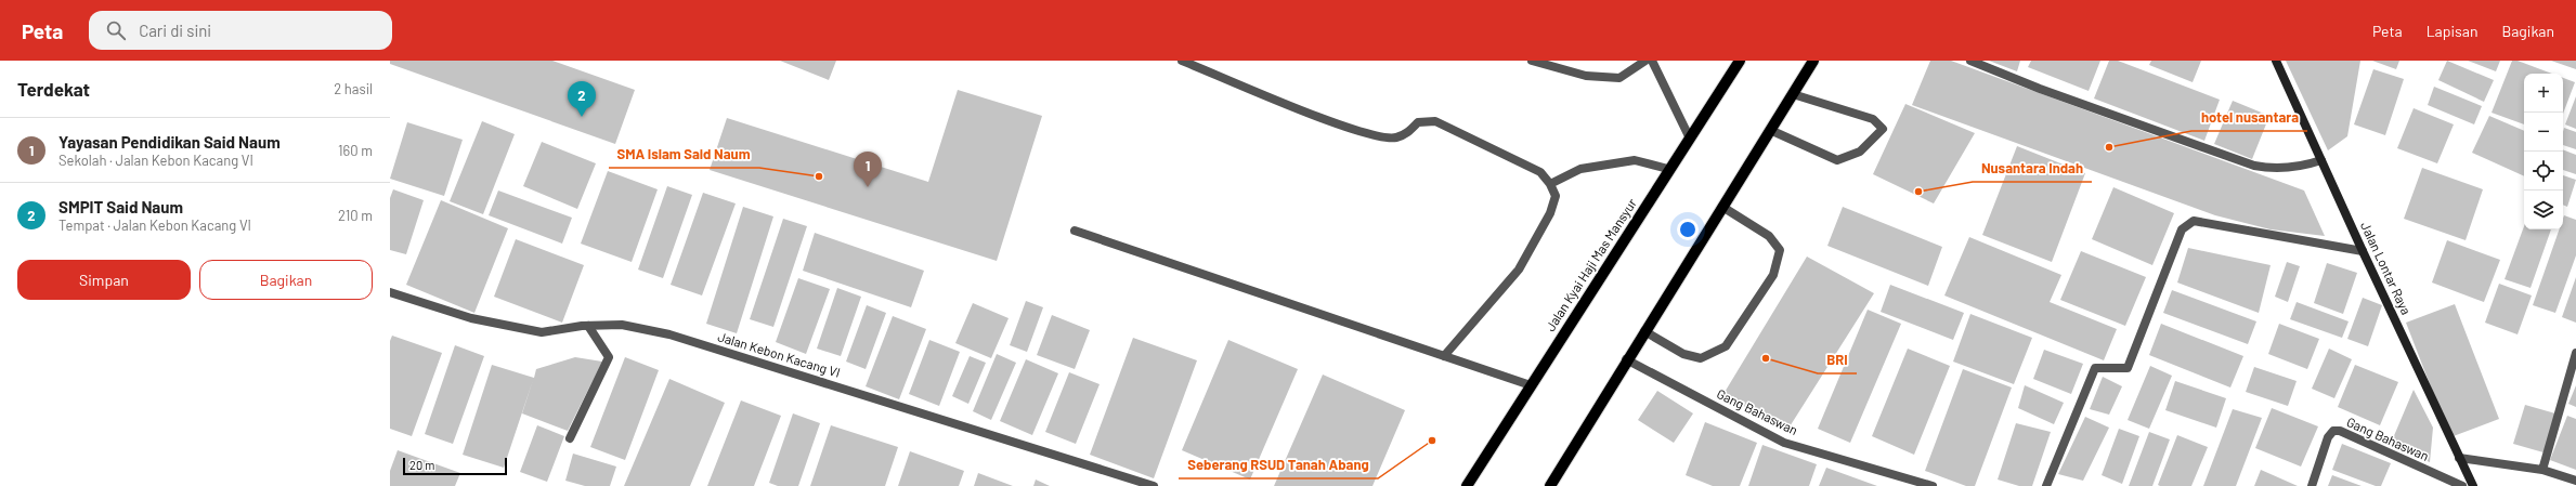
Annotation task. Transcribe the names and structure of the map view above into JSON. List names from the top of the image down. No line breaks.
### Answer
{"streets":{"main road":["Jalan Kyai Haji Mas Mansyur"],"street":["Jalan Lontar Raya","Jalan Kebon Kacang VI","Gang Bahaswan"]},"places":["hotel nusantara","SMA Islam Said Naum","Nusantara Indah","BRI","Seberang RSUD Tanah Abang"],"scale_bar":"20 m","page":{"header":"Peta","search":"Cari di sini","nav":["Peta","Lapisan","Bagikan"],"heading":["Terdekat","2 hasil"],"map_buttons":["+","−"],"pins":["2","1"],"list":[{"mark":"1","name":"Yayasan Pendidikan Said Naum","note":"Sekolah · Jalan Kebon Kacang VI","value":"160 m"},{"mark":"2","name":"SMPIT Said Naum","note":"Tempat · Jalan Kebon Kacang VI","value":"210 m"}],"buttons":["Simpan","Bagikan"],"scale":"20 m"}}
